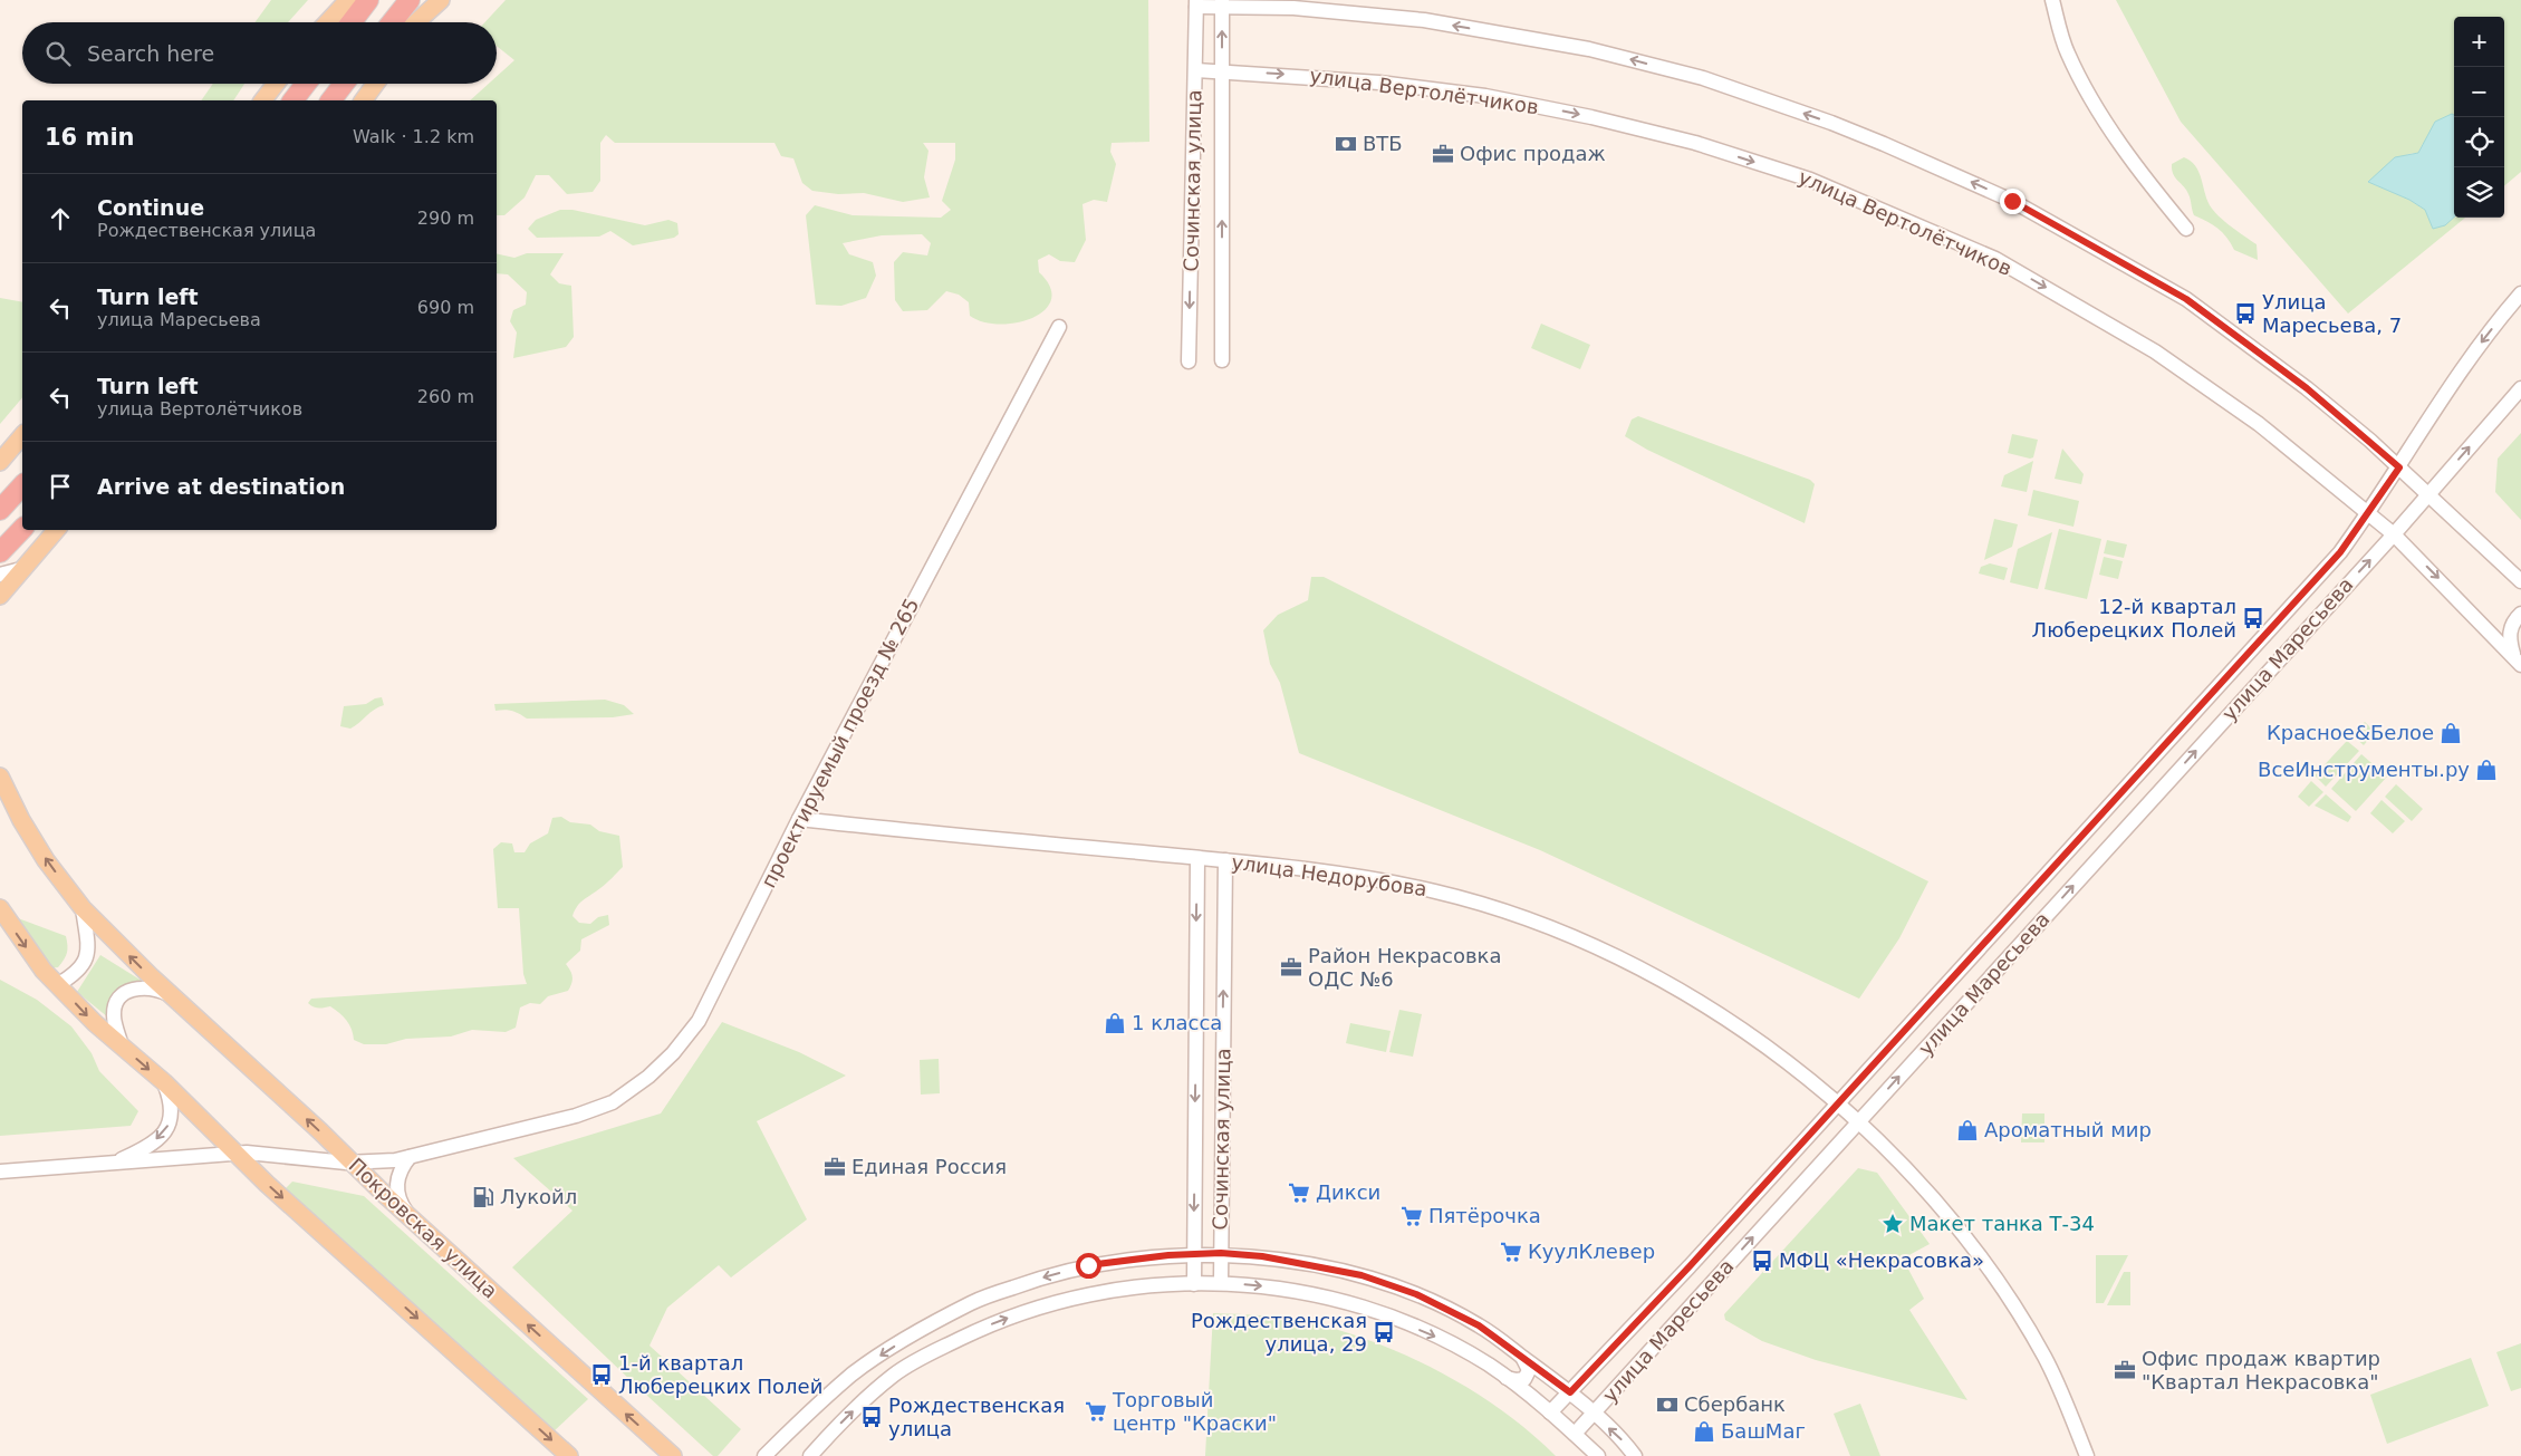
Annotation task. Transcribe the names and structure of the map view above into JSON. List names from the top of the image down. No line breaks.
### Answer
{"streets":{"main road":["Покровская улица"],"street":["улица Вертолётчиков","Сочинская улица","улица Маресьева","проектируемый проезд № 265","улица Недорубова"]},"crossings":[["улица Вертолётчиков","Сочинская улица"],["улица Вертолётчиков","улица Маресьева"],["Сочинская улица","улица Недорубова"],["улица Маресьева","улица Недорубова"],["проектируемый проезд № 265","улица Недорубова"],["проектируемый проезд № 265","Покровская улица"]],"places":{"bank":["ВТБ","Сбербанк"],"office":["Офис продаж","Район Некрасовка ОДС №6","Единая Россия","Офис продаж квартир \"Квартал Некрасовка\""],"bus stop":["Улица Маресьева, 7","12-й квартал Люберецких Полей","МФЦ «Некрасовка»","Рождественская улица, 29","1-й квартал Люберецких Полей","Рождественская улица"],"shop":["Красное&Белое","ВсеИнструменты.ру","1 класса","Ароматный мир","БашМаг"],"supermarket":["Дикси","Пятёрочка","КуулКлевер","Торговый центр \"Краски\""],"fuel station":["Лукойл"],"place":["Макет танка Т-34"]},"page":{"map_buttons":["+","−"],"search":"Search here","heading":["16 min","Walk · 1.2 km"],"list":[["Continue","Рождественская улица","290 m"],["Turn left","улица Маресьева","690 m"],["Turn left","улица Вертолётчиков","260 m"],"Arrive at destination"]}}
